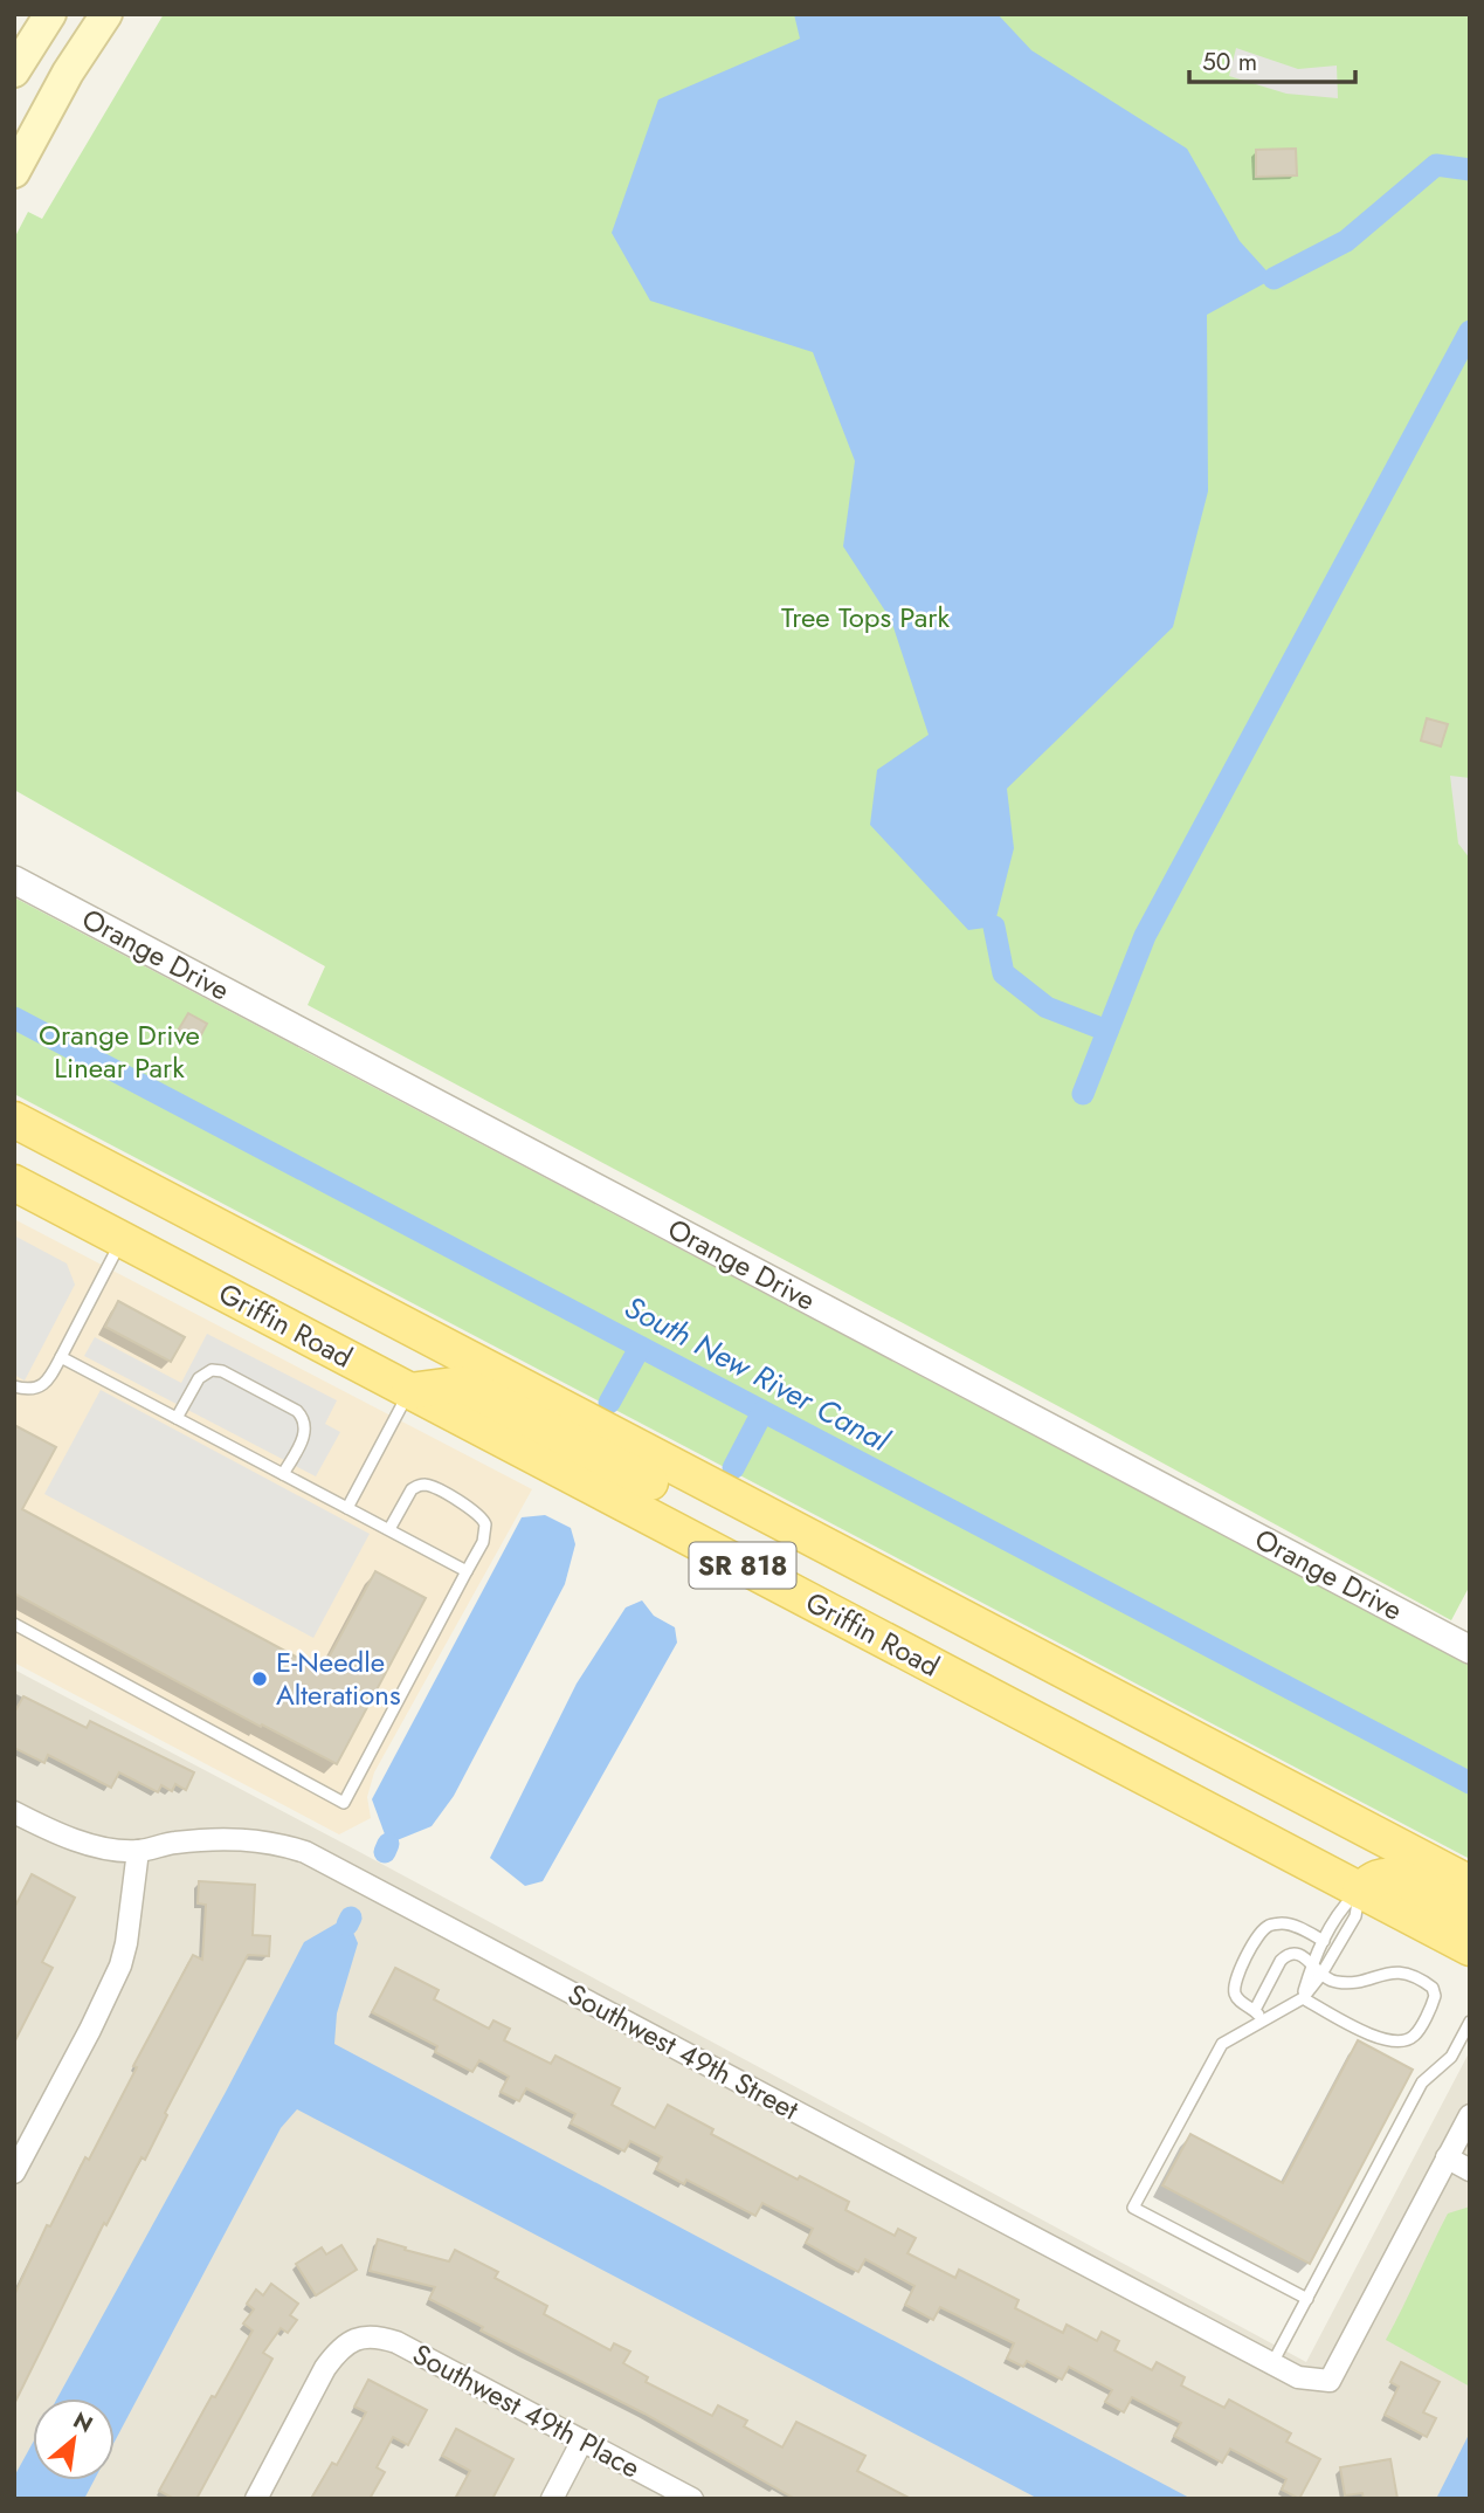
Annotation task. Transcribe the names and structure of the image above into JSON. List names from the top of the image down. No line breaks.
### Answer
{"streets":{"main road":["Griffin Road","SR 818"],"street":["Orange Drive","Southwest 49th Street","Southwest 49th Place"]},"water":["South New River Canal"],"parks":["Tree Tops Park","Orange Drive Linear Park"],"places":["E-Needle Alterations"],"scale_bar":"50 m","north":"top right"}
